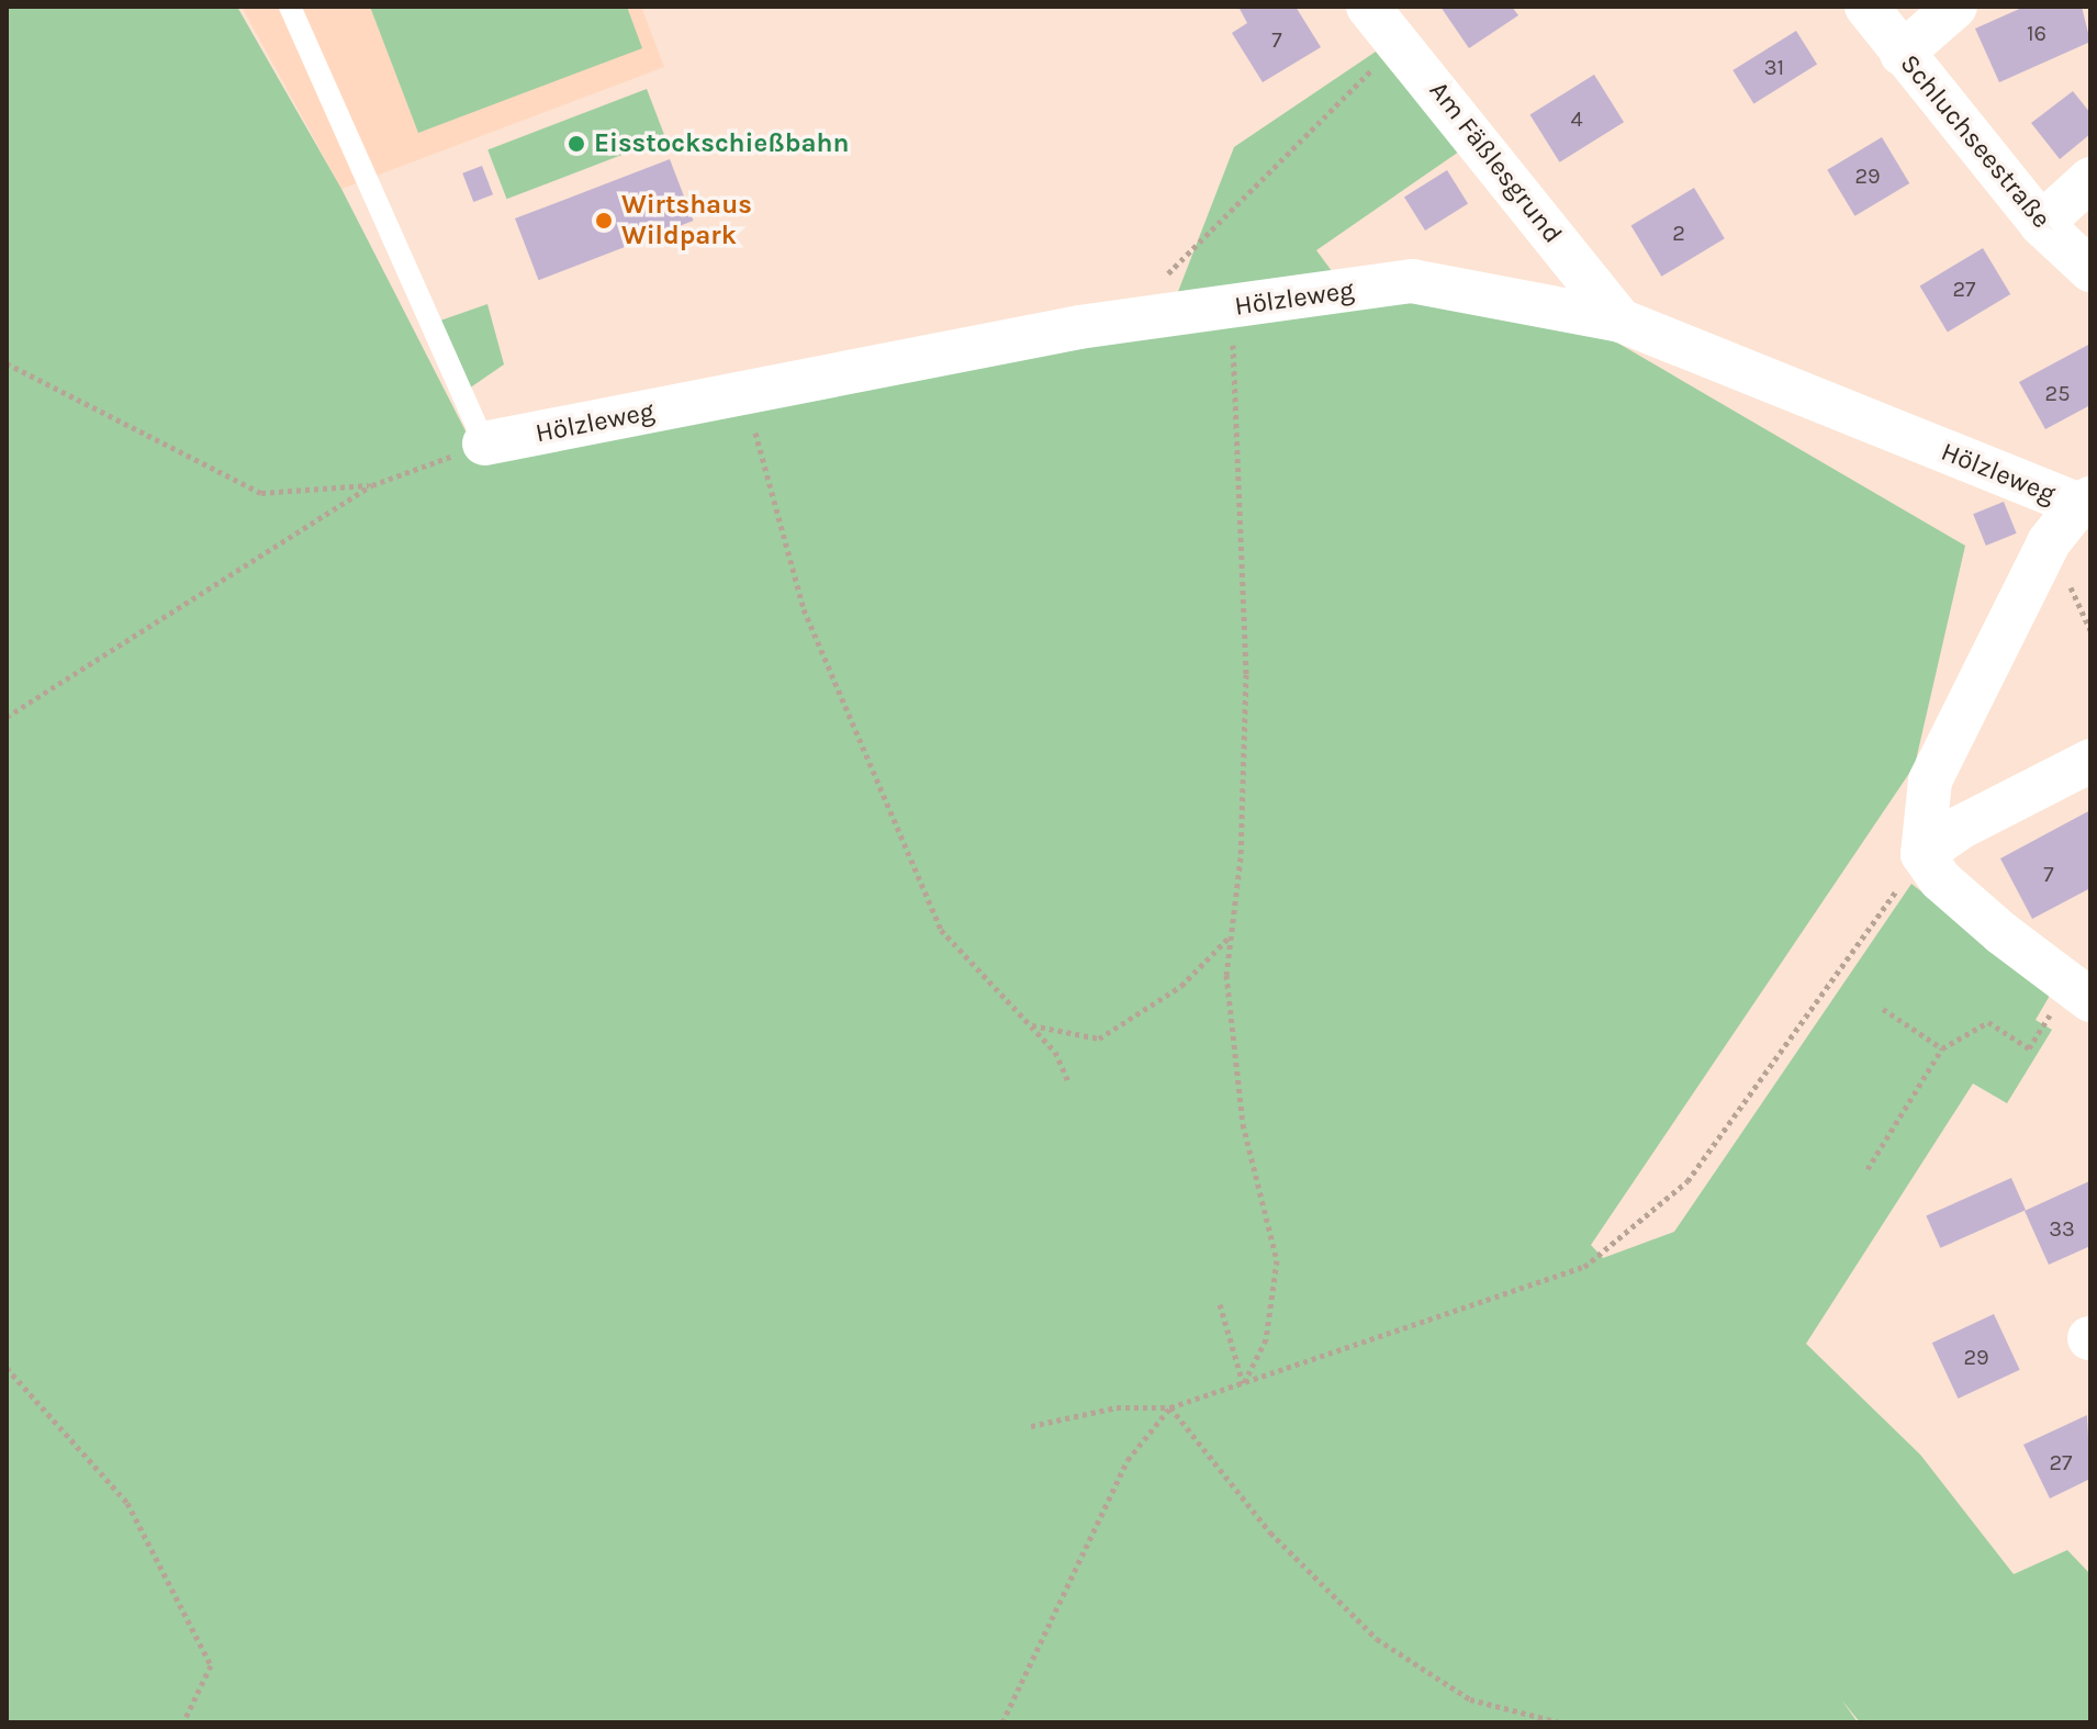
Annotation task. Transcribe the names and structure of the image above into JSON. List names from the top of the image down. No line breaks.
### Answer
{"streets":{"street":["Schluchseestraße","Am Fäßlesgrund","Hölzleweg"]},"crossings":[["Am Fäßlesgrund","Hölzleweg"]],"places":["Eisstockschießbahn","Wirtshaus Wildpark"],"house_numbers":["16","7","31","4","29","2","27","25","7","33","29","27"]}
